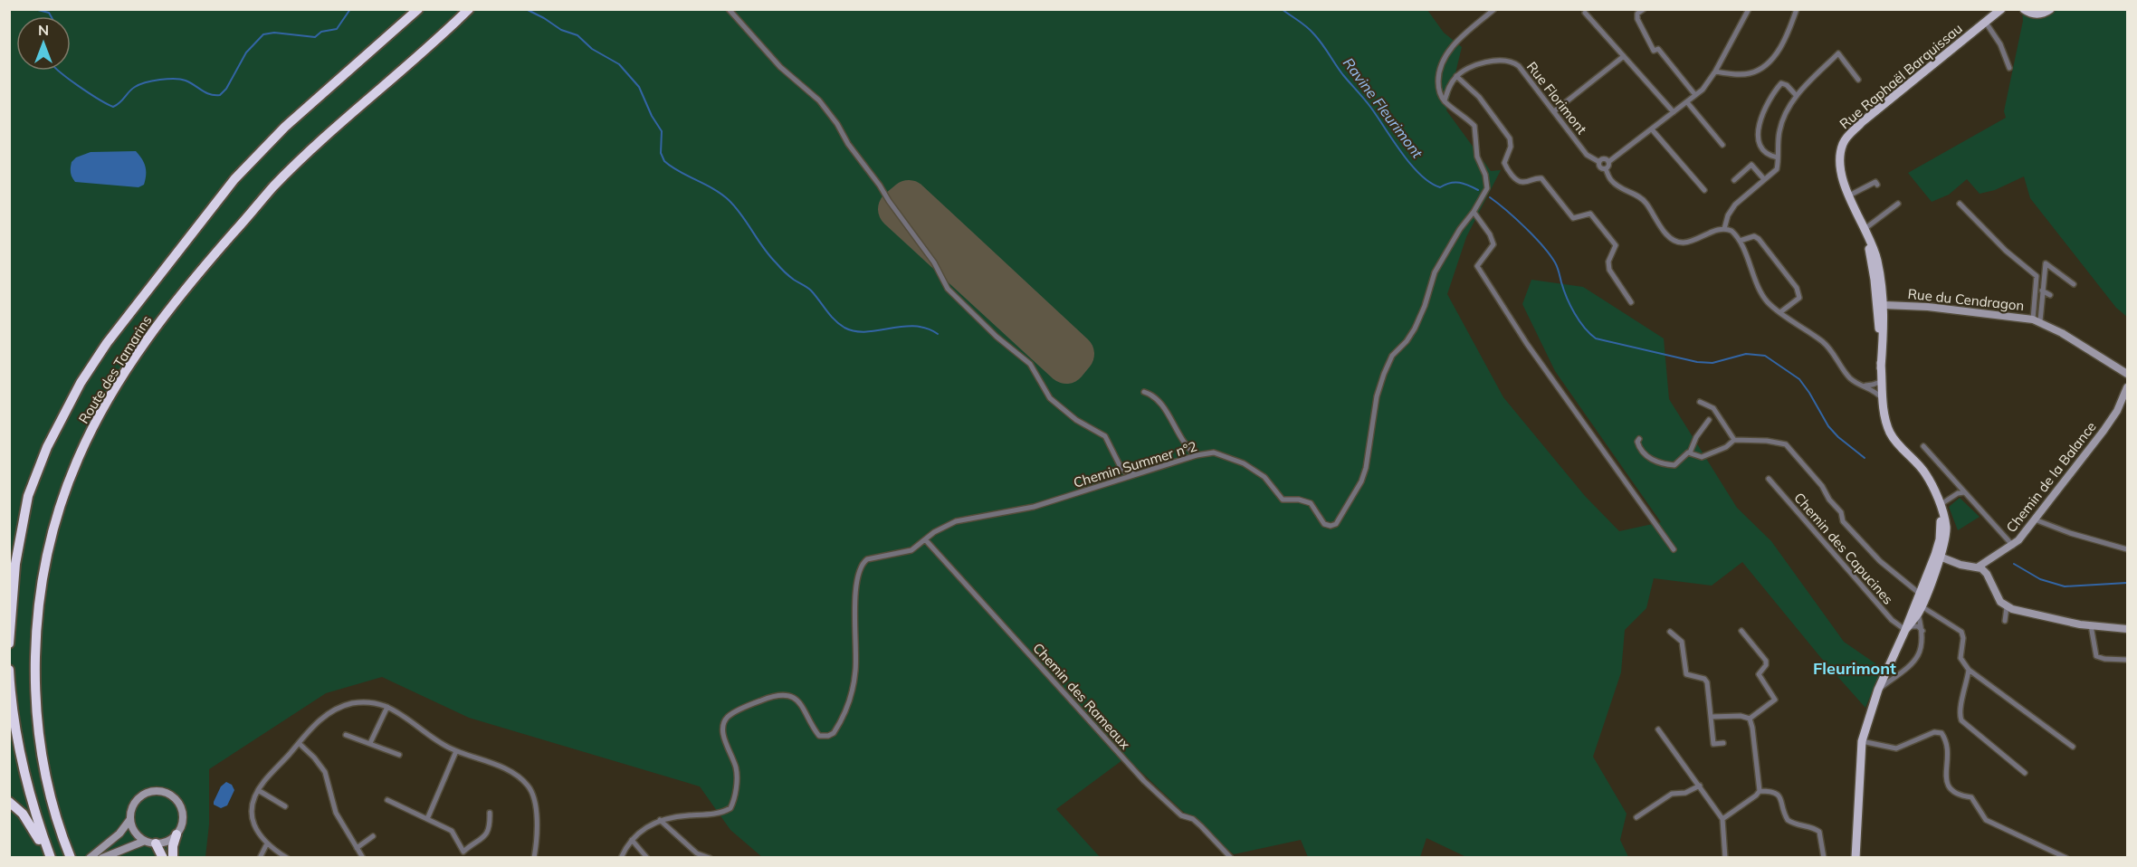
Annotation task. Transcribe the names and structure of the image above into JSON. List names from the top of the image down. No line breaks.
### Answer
{"streets":{"highway":["Route des Tamarins"],"main road":["Rue Raphaël Barquissau","Rue du Cendragon","Chemin de la Balance"],"street":["Rue Florimont","Chemin Summer n°2","Chemin des Capucines","Chemin des Rameaux"]},"crossings":[["Rue Raphaël Barquissau","Rue du Cendragon"],["Rue Raphaël Barquissau","Chemin des Capucines"],["Chemin Summer n°2","Chemin des Rameaux"]],"districts":["Fleurimont"],"water":["Ravine Fleurimont"],"north":"top"}
